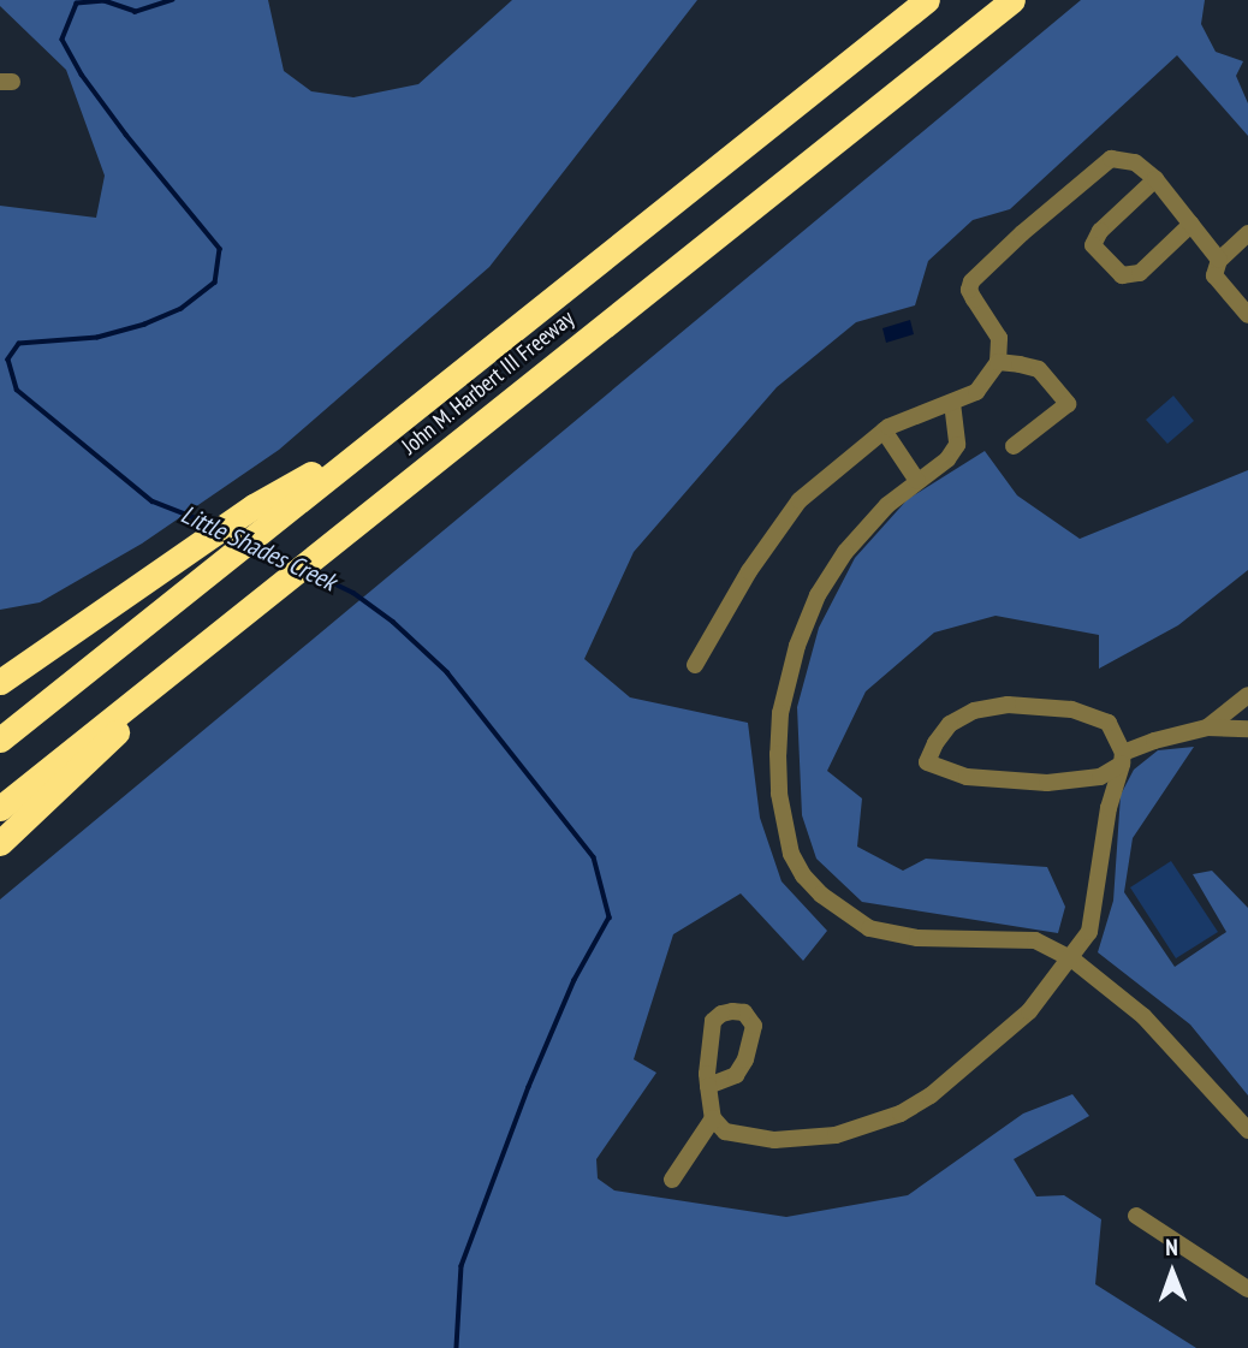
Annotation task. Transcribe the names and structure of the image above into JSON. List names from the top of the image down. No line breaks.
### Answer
{"streets":{"highway":["John M. Harbert III Freeway"]},"water":["Little Shades Creek"],"north":"top"}
